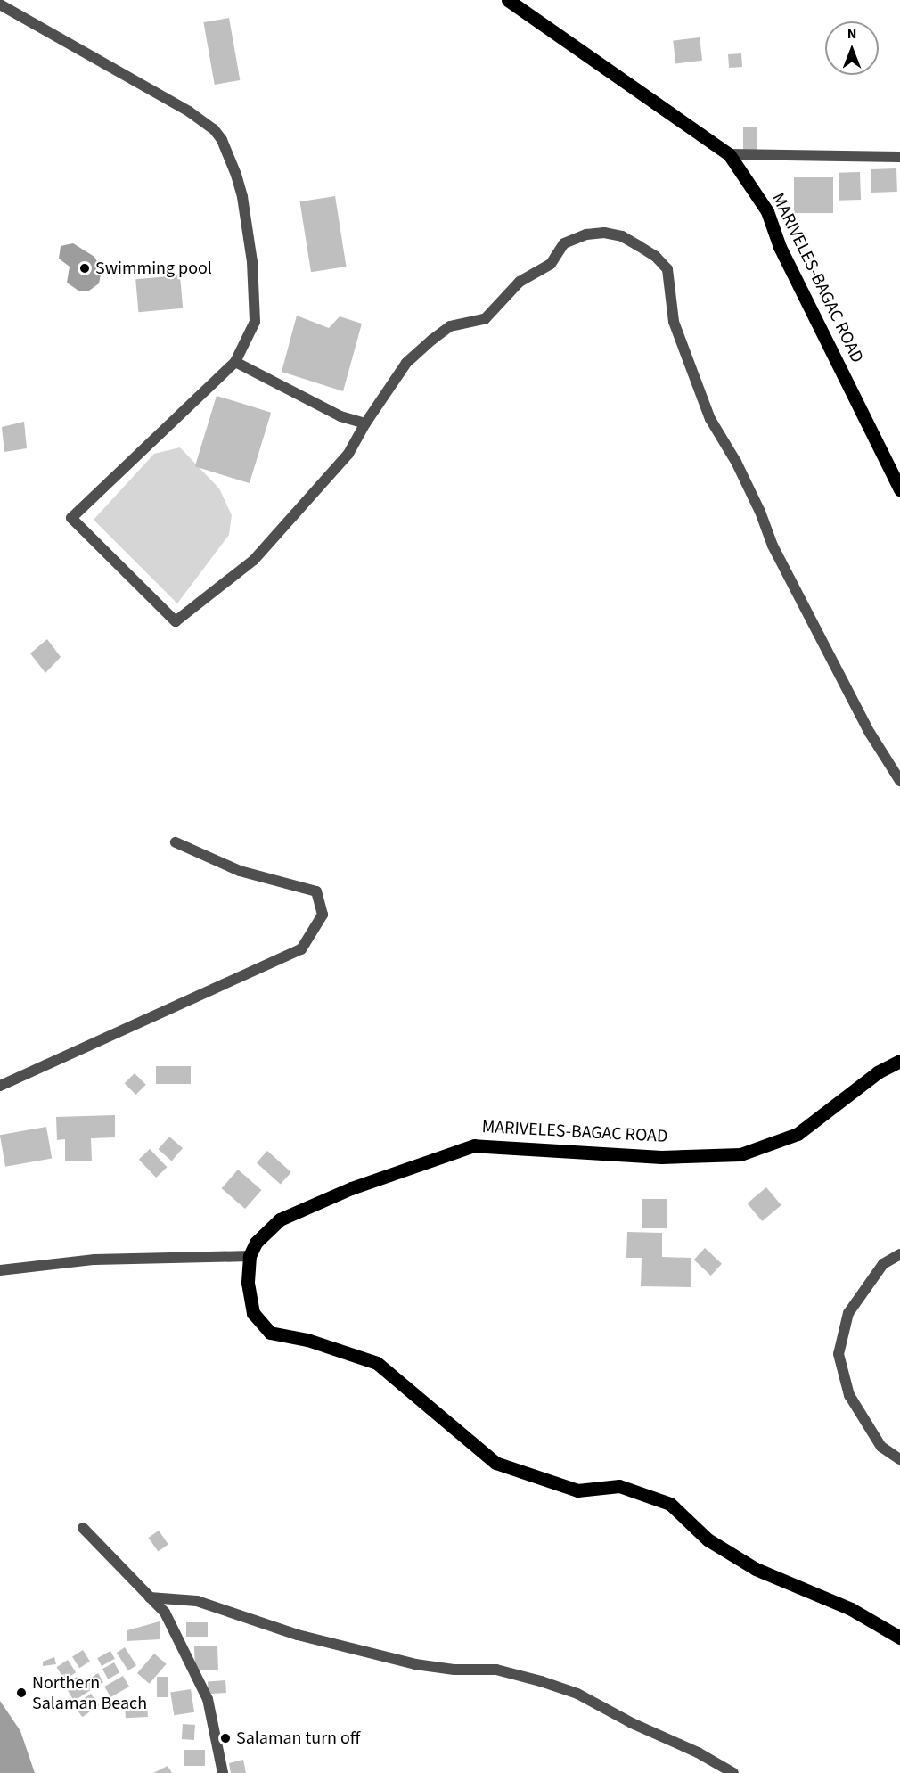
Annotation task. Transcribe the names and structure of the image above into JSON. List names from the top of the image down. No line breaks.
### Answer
{"streets":{"main road":["MARIVELES-BAGAC ROAD"]},"places":["Swimming pool","Northern Salaman Beach","Salaman turn off"],"north":"top"}
